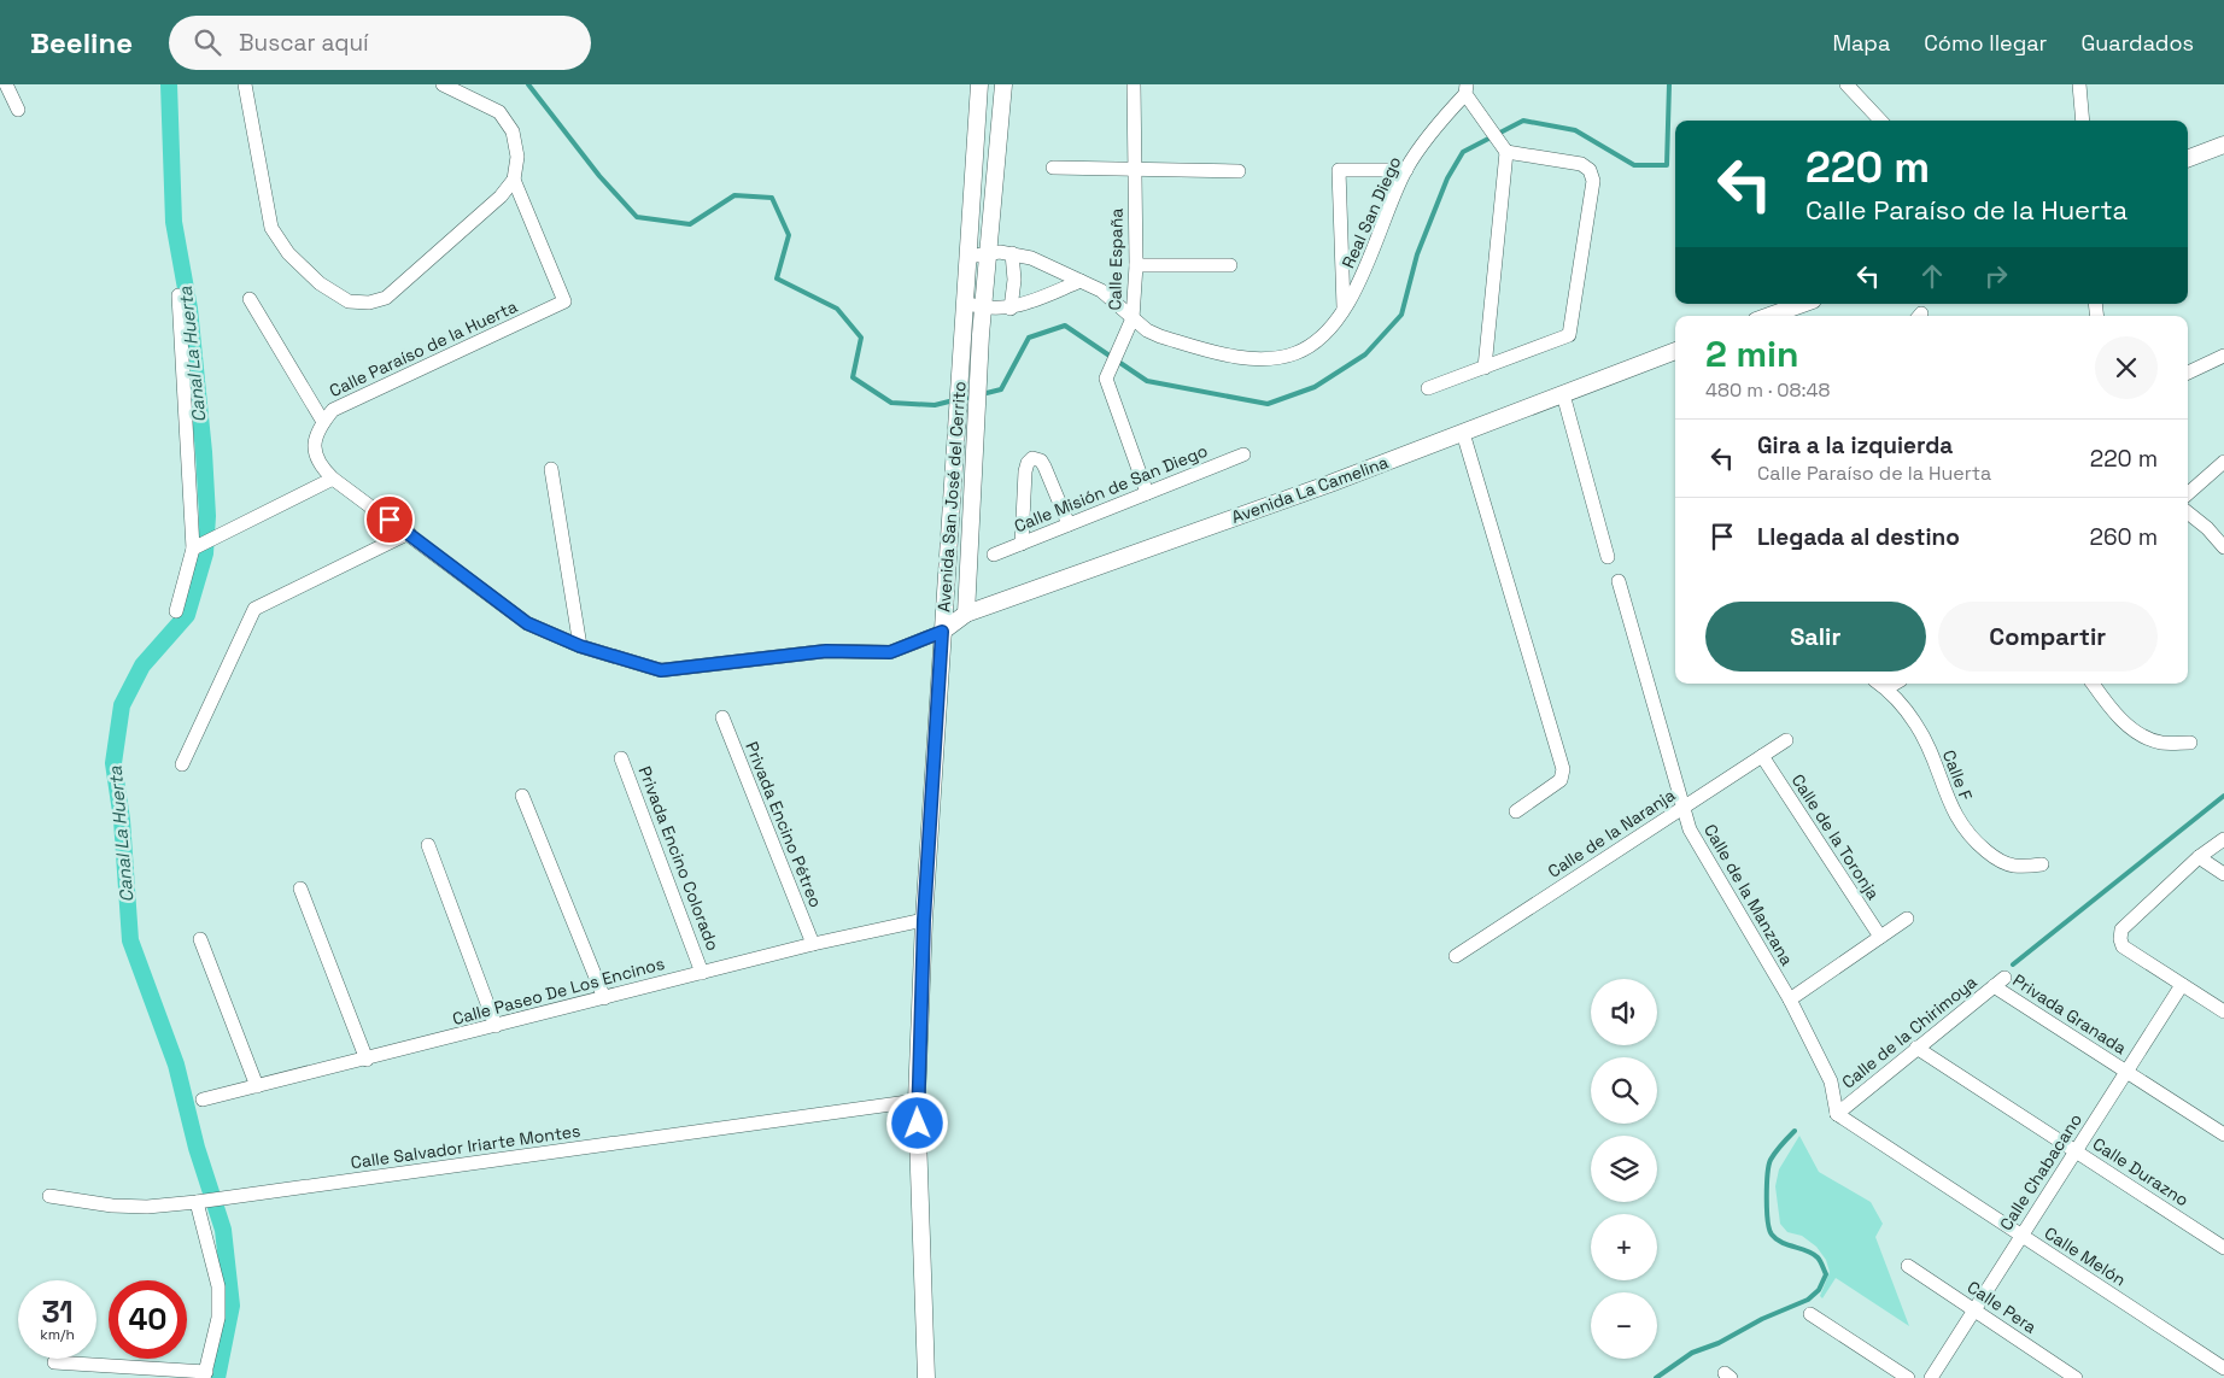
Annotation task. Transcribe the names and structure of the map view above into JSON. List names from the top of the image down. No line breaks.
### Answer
{"streets":{"street":["Real San Diego","Calle España","Calle Paraíso de la Huerta","Calle Misión de San Diego","Avenida La Camelina","Avenida San José del Cerrito","Calle F","Privada Encino Pétreo","Calle de la Naranja","Calle de la Toronja","Privada Encino Colorado","Calle de la Manzana","Calle Paseo De Los Encinos","Privada Granada","Calle de la Chirimoya","Calle Salvador Iriarte Montes","Calle Chabacano","Calle Durazno","Calle Melón","Calle Pera"]},"crossings":[["Real San Diego","Calle España"],["Calle España","Calle Misión de San Diego"],["Calle España","Avenida San José del Cerrito"],["Calle Paraíso de la Huerta","Avenida La Camelina"],["Calle Paraíso de la Huerta","Avenida San José del Cerrito"],["Avenida La Camelina","Avenida San José del Cerrito"],["Avenida San José del Cerrito","Calle Paseo De Los Encinos"],["Avenida San José del Cerrito","Calle Salvador Iriarte Montes"],["Privada Encino Pétreo","Calle Paseo De Los Encinos"],["Calle de la Naranja","Calle de la Toronja"],["Calle de la Naranja","Calle de la Manzana"],["Privada Encino Colorado","Calle Paseo De Los Encinos"],["Calle de la Manzana","Calle de la Chirimoya"],["Calle de la Manzana","Calle Melón"],["Privada Granada","Calle de la Chirimoya"],["Privada Granada","Calle Chabacano"],["Calle de la Chirimoya","Calle Durazno"],["Calle de la Chirimoya","Calle Melón"],["Calle Chabacano","Calle Durazno"],["Calle Chabacano","Calle Melón"],["Calle Chabacano","Calle Pera"]],"water":["Canal La Huerta"],"page":{"header":"Beeline","search":"Buscar aquí","nav":["Mapa","Cómo llegar","Guardados"],"turn":["220 m","Calle Paraíso de la Huerta"],"heading":["2 min","480 m · 08:48"],"list":[{"name":"Gira a la izquierda","note":"Calle Paraíso de la Huerta","value":"220 m"},{"name":"Llegada al destino","value":"260 m"}],"buttons":["Salir","Compartir"],"map_buttons":["+","−"],"speed":"31 km/h","limit":"40"}}
